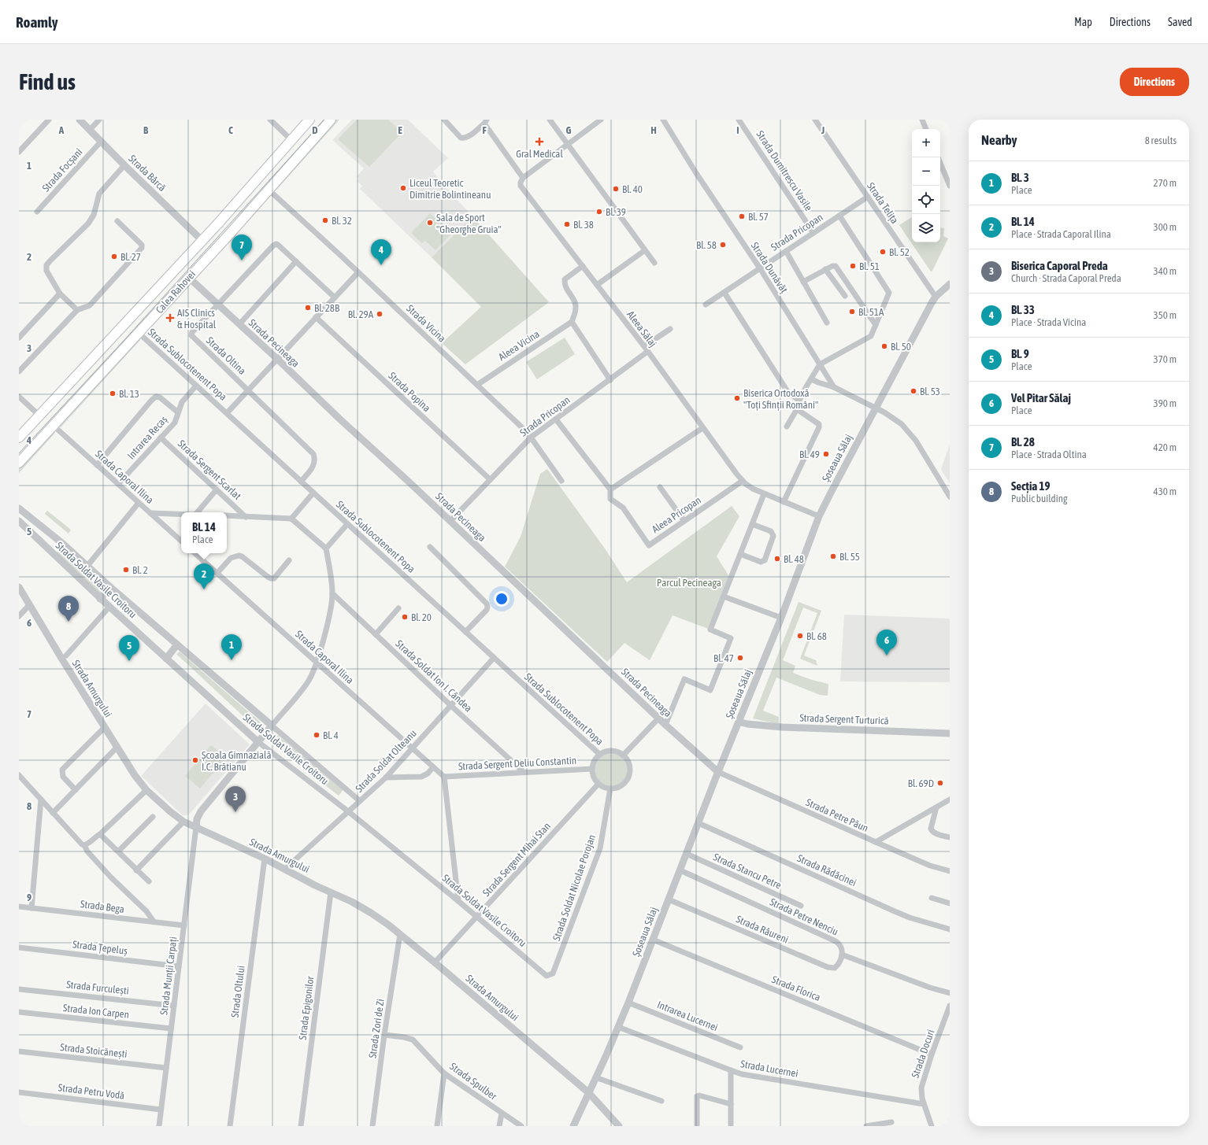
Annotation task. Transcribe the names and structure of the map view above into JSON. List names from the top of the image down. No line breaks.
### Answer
{"streets":{"main road":["Calea Rahovei"],"street":["Strada Focșani","Strada Dumitrescu Vasile","Strada Bârcă","Strada Telița","Strada Pricopan","Strada Dunăvăț","Strada Vicina","Aleea Sălaj","Strada Pecineaga","Aleea Vicina","Strada Oltina","Strada Sublocotenent Popa","Strada Popina","Intrarea Recaș","Șoseaua Sălaj","Strada Sergent Scarlat","Strada Caporal Ilina","Aleea Pricopan","Strada Soldat Vasile Croitoru","Strada Soldat Ion I. Cândea","Strada Amurgului","Strada Sergent Turturică","Strada Soldat Olteanu","Strada Sergent Deliu Constantin","Strada Petre Păun","Strada Sergent Mihai Stan","Strada Rădăcinei","Strada Stancu Petre","Strada Soldat Nicolae Porojan","Strada Bega","Strada Petre Nenciu","Strada Râureni","Strada Țepeluș","Strada Munții Carpați","Strada Furculești","Strada Florica","Strada Oltului","Strada Epigonilor","Strada Ion Carpen","Intrarea Lucernei","Strada Zori de Zi","Strada Stoicănești","Strada Docuri","Strada Lucernei","Strada Spulber","Strada Petru Vodă"]},"crossings":[["Strada Focșani","Strada Bârcă"],["Strada Dumitrescu Vasile","Strada Pricopan"],["Strada Bârcă","Calea Rahovei"],["Strada Telița","Strada Pricopan"],["Strada Telița","Șoseaua Sălaj"],["Strada Pricopan","Strada Dunăvăț"],["Strada Pricopan","Strada Vicina"],["Strada Pricopan","Aleea Sălaj"],["Strada Pricopan","Strada Pecineaga"],["Strada Pricopan","Strada Popina"],["Strada Pricopan","Aleea Pricopan"],["Calea Rahovei","Strada Vicina"],["Calea Rahovei","Strada Pecineaga"],["Calea Rahovei","Strada Sublocotenent Popa"],["Calea Rahovei","Strada Caporal Ilina"],["Strada Vicina","Aleea Vicina"],["Strada Vicina","Strada Oltina"],["Aleea Sălaj","Șoseaua Sălaj"],["Aleea Sălaj","Aleea Pricopan"],["Strada Pecineaga","Strada Oltina"],["Strada Pecineaga","Șoseaua Sălaj"],["Strada Pecineaga","Strada Petre Păun"],["Strada Oltina","Strada Sublocotenent Popa"],["Strada Oltina","Strada Popina"],["Strada Sublocotenent Popa","Intrarea Recaș"],["Strada Sublocotenent Popa","Strada Soldat Olteanu"],["Strada Sublocotenent Popa","Strada Sergent Deliu Constantin"],["Strada Sublocotenent Popa","Strada Sergent Mihai Stan"],["Strada Sublocotenent Popa","Strada Soldat Nicolae Porojan"],["Intrarea Recaș","Strada Sergent Scarlat"],["Intrarea Recaș","Strada Caporal Ilina"],["Șoseaua Sălaj","Strada Amurgului"],["Șoseaua Sălaj","Strada Sergent Turturică"],["Șoseaua Sălaj","Strada Petre Păun"],["Șoseaua Sălaj","Strada Rădăcinei"],["Șoseaua Sălaj","Strada Stancu Petre"],["Șoseaua Sălaj","Strada Petre Nenciu"],["Șoseaua Sălaj","Strada Râureni"],["Șoseaua Sălaj","Strada Florica"],["Șoseaua Sălaj","Intrarea Lucernei"],["Șoseaua Sălaj","Strada Lucernei"],["Strada Caporal Ilina","Strada Soldat Olteanu"],["Strada Caporal Ilina","Strada Sergent Deliu Constantin"],["Strada Soldat Vasile Croitoru","Strada Soldat Olteanu"],["Strada Soldat Vasile Croitoru","Strada Sergent Mihai Stan"],["Strada Soldat Vasile Croitoru","Strada Soldat Nicolae Porojan"],["Strada Soldat Ion I. Cândea","Strada Soldat Olteanu"],["Strada Soldat Ion I. Cândea","Strada Sergent Deliu Constantin"],["Strada Amurgului","Strada Soldat Olteanu"],["Strada Amurgului","Strada Sergent Mihai Stan"],["Strada Amurgului","Strada Munții Carpați"],["Strada Amurgului","Strada Oltului"],["Strada Amurgului","Strada Epigonilor"],["Strada Amurgului","Strada Zori de Zi"],["Strada Sergent Deliu Constantin","Strada Sergent Mihai Stan"],["Strada Sergent Deliu Constantin","Strada Soldat Nicolae Porojan"],["Strada Sergent Mihai Stan","Strada Soldat Nicolae Porojan"],["Strada Bega","Strada Munții Carpați"],["Strada Petre Nenciu","Strada Râureni"],["Strada Țepeluș","Strada Munții Carpați"],["Strada Munții Carpați","Strada Furculești"],["Strada Munții Carpați","Strada Ion Carpen"],["Strada Munții Carpați","Strada Stoicănești"],["Strada Munții Carpați","Strada Petru Vodă"],["Strada Florica","Strada Docuri"],["Strada Zori de Zi","Strada Spulber"],["Strada Docuri","Strada Lucernei"]],"parks":["Parcul Pecineaga"],"places":{"health":["Gral Medical","AIS Clinics & Hospital"],"other":["Liceul Teoretic Dimitrie Bolintineanu","Bl. 40","Bl. 39","Bl. 57","Bl. 32","Sala de Sport \"Gheorghe Gruia\"","Bl. 38","Bl. 58","Bl. 52","Bl. 27","Bl. 51","Bl. 28B","Bl. 51A","Bl. 29A","Bl. 50","Bl. 53","Bl. 13","Biserica Ortodoxă \"Toți Sfinții Români\"","Bl. 49","Bl. 55","Bl. 48","Bl. 2","Bl. 20","Bl. 68","Bl. 47","Bl. 4","Școala Gimnazială I.C. Brătianu","Bl. 69D"]},"page":{"header":"Roamly","nav":["Map","Directions","Saved"],"buttons":"Directions","title":"Find us","heading":["Nearby","8 results"],"map_buttons":["+","−"],"list":[{"mark":"1","name":"Bl. 3","note":"Place","value":"270 m"},{"mark":"2","name":"Bl. 14","note":"Place · Strada Caporal Ilina","value":"300 m"},{"mark":"3","name":"Biserica Caporal Preda","note":"Church · Strada Caporal Preda","value":"340 m"},{"mark":"4","name":"Bl. 33","note":"Place · Strada Vicina","value":"350 m"},{"mark":"5","name":"Bl. 9","note":"Place","value":"370 m"},{"mark":"6","name":"Vel Pitar Sălaj","note":"Place","value":"390 m"},{"mark":"7","name":"Bl. 28","note":"Place · Strada Oltina","value":"420 m"},{"mark":"8","name":"Secția 19","note":"Public building","value":"430 m"}],"pins":["7","4","2","8","6","1","5","3"],"popup":["Bl. 14","Place"]},"grid":{"columns":["A","B","C","D","E","F","G","H","I","J"],"rows":["1","2","3","4","5","6","7","8","9"]}}
